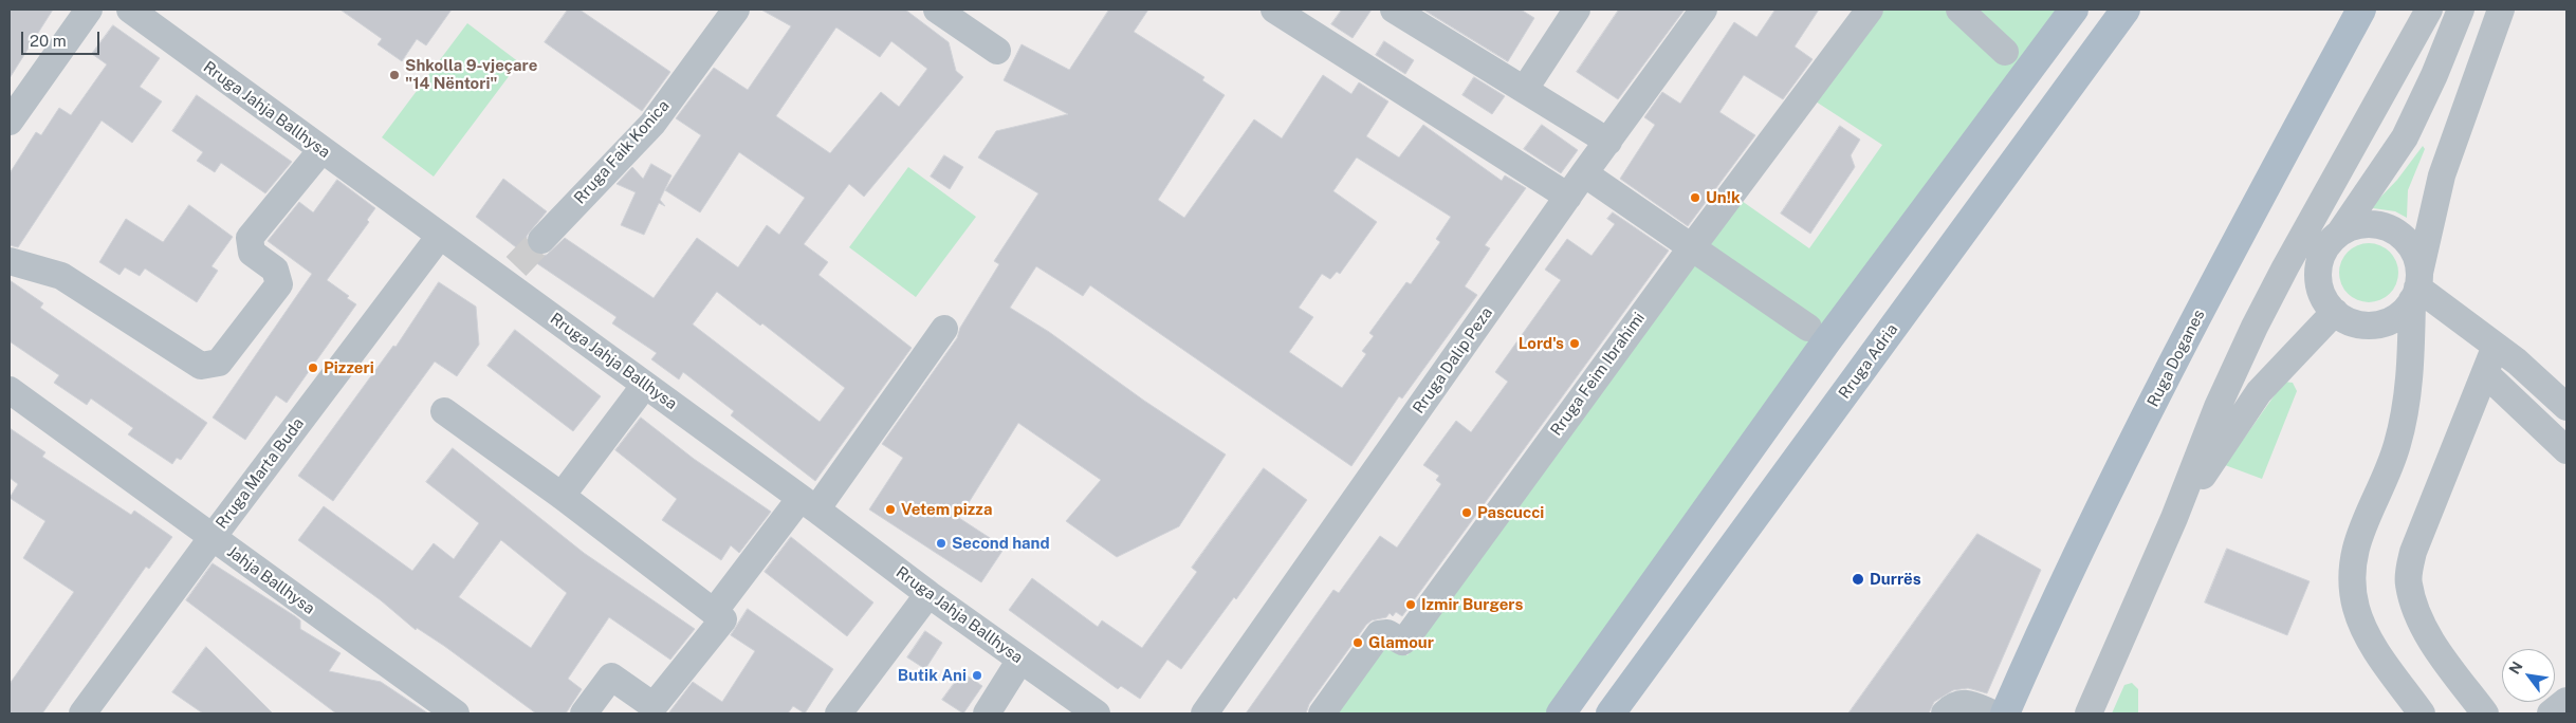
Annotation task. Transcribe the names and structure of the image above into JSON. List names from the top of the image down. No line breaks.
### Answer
{"streets":{"main road":["Ruga Doganes","Rruga Adria"],"street":["Rruga Jahja Ballhysa","Rruga Faik Konica","Rruga Dalip Peza","Rruga Feim Ibrahimi","Rruga Marta Buda","Jahja Ballhysa"]},"crossings":[["Rruga Jahja Ballhysa","Rruga Marta Buda"],["Rruga Marta Buda","Jahja Ballhysa"]],"places":["Shkolla 9-vjeçare \"14 Nëntori\"","Un!k","Lord's","Pizzeri","Vetem pizza","Pascucci","Second hand","Durrës","Izmir Burgers","Glamour","Butik Ani"],"scale_bar":"20 m","north":"top left"}
